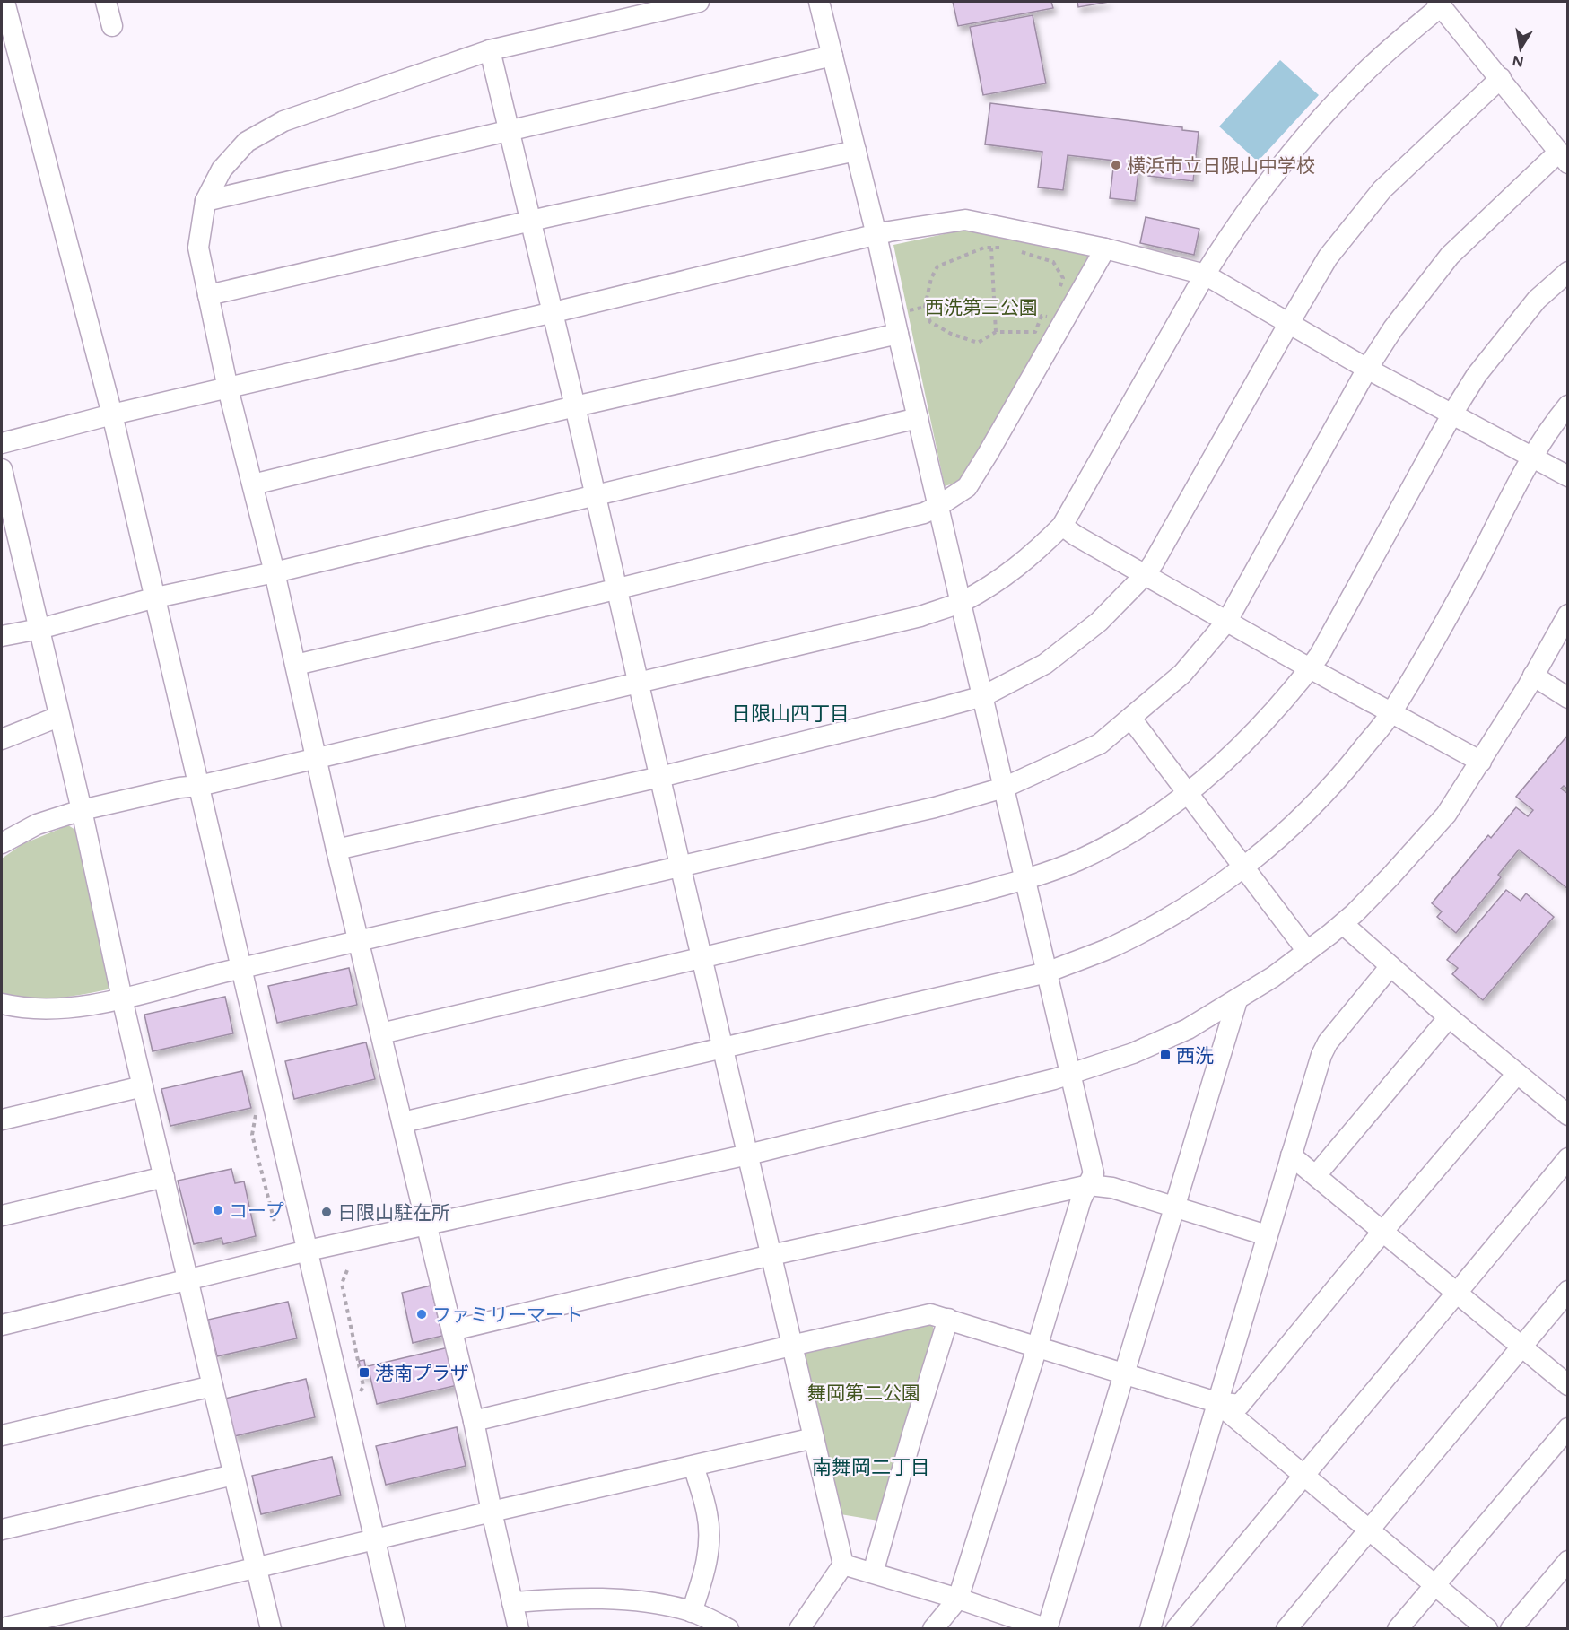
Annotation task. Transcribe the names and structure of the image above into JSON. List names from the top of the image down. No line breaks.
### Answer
{"districts":["日限山四丁目","南舞岡二丁目"],"parks":["西洗第三公園","舞岡第二公園"],"places":{"other":["横浜市立日限山中学校","コープ","日限山駐在所","ファミリーマート"],"transit":["西洗","港南プラザ"]},"north":"bottom"}
